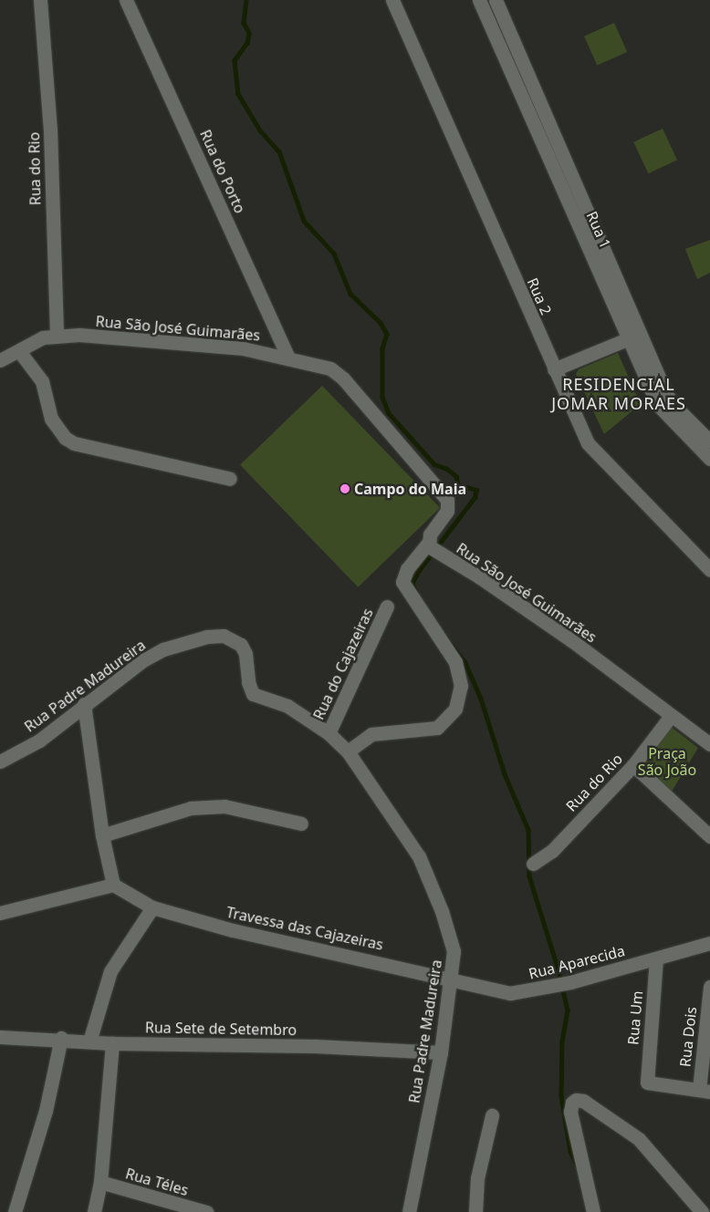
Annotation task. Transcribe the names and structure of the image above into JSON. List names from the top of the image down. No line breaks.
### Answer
{"streets":{"street":["Rua do Rio","Rua do Porto","Rua 1","Rua 2","Rua São José Guimarães","Rua do Cajazeiras","Rua Padre Madureira","Travessa das Cajazeiras","Rua Aparecida","Rua Um","Rua Sete de Setembro","Rua Dois","Rua Téles"]},"crossings":[["Rua do Rio","Rua São José Guimarães"],["Rua do Porto","Rua São José Guimarães"],["Rua do Cajazeiras","Rua Padre Madureira"],["Rua Padre Madureira","Travessa das Cajazeiras"],["Rua Padre Madureira","Rua Aparecida"],["Rua Padre Madureira","Rua Sete de Setembro"],["Travessa das Cajazeiras","Rua Aparecida"],["Rua Aparecida","Rua Um"],["Rua Um","Rua Dois"]],"districts":["RESIDENCIAL JOMAR MORAES"],"parks":["Praça São João"],"places":["Campo do Maia"]}
